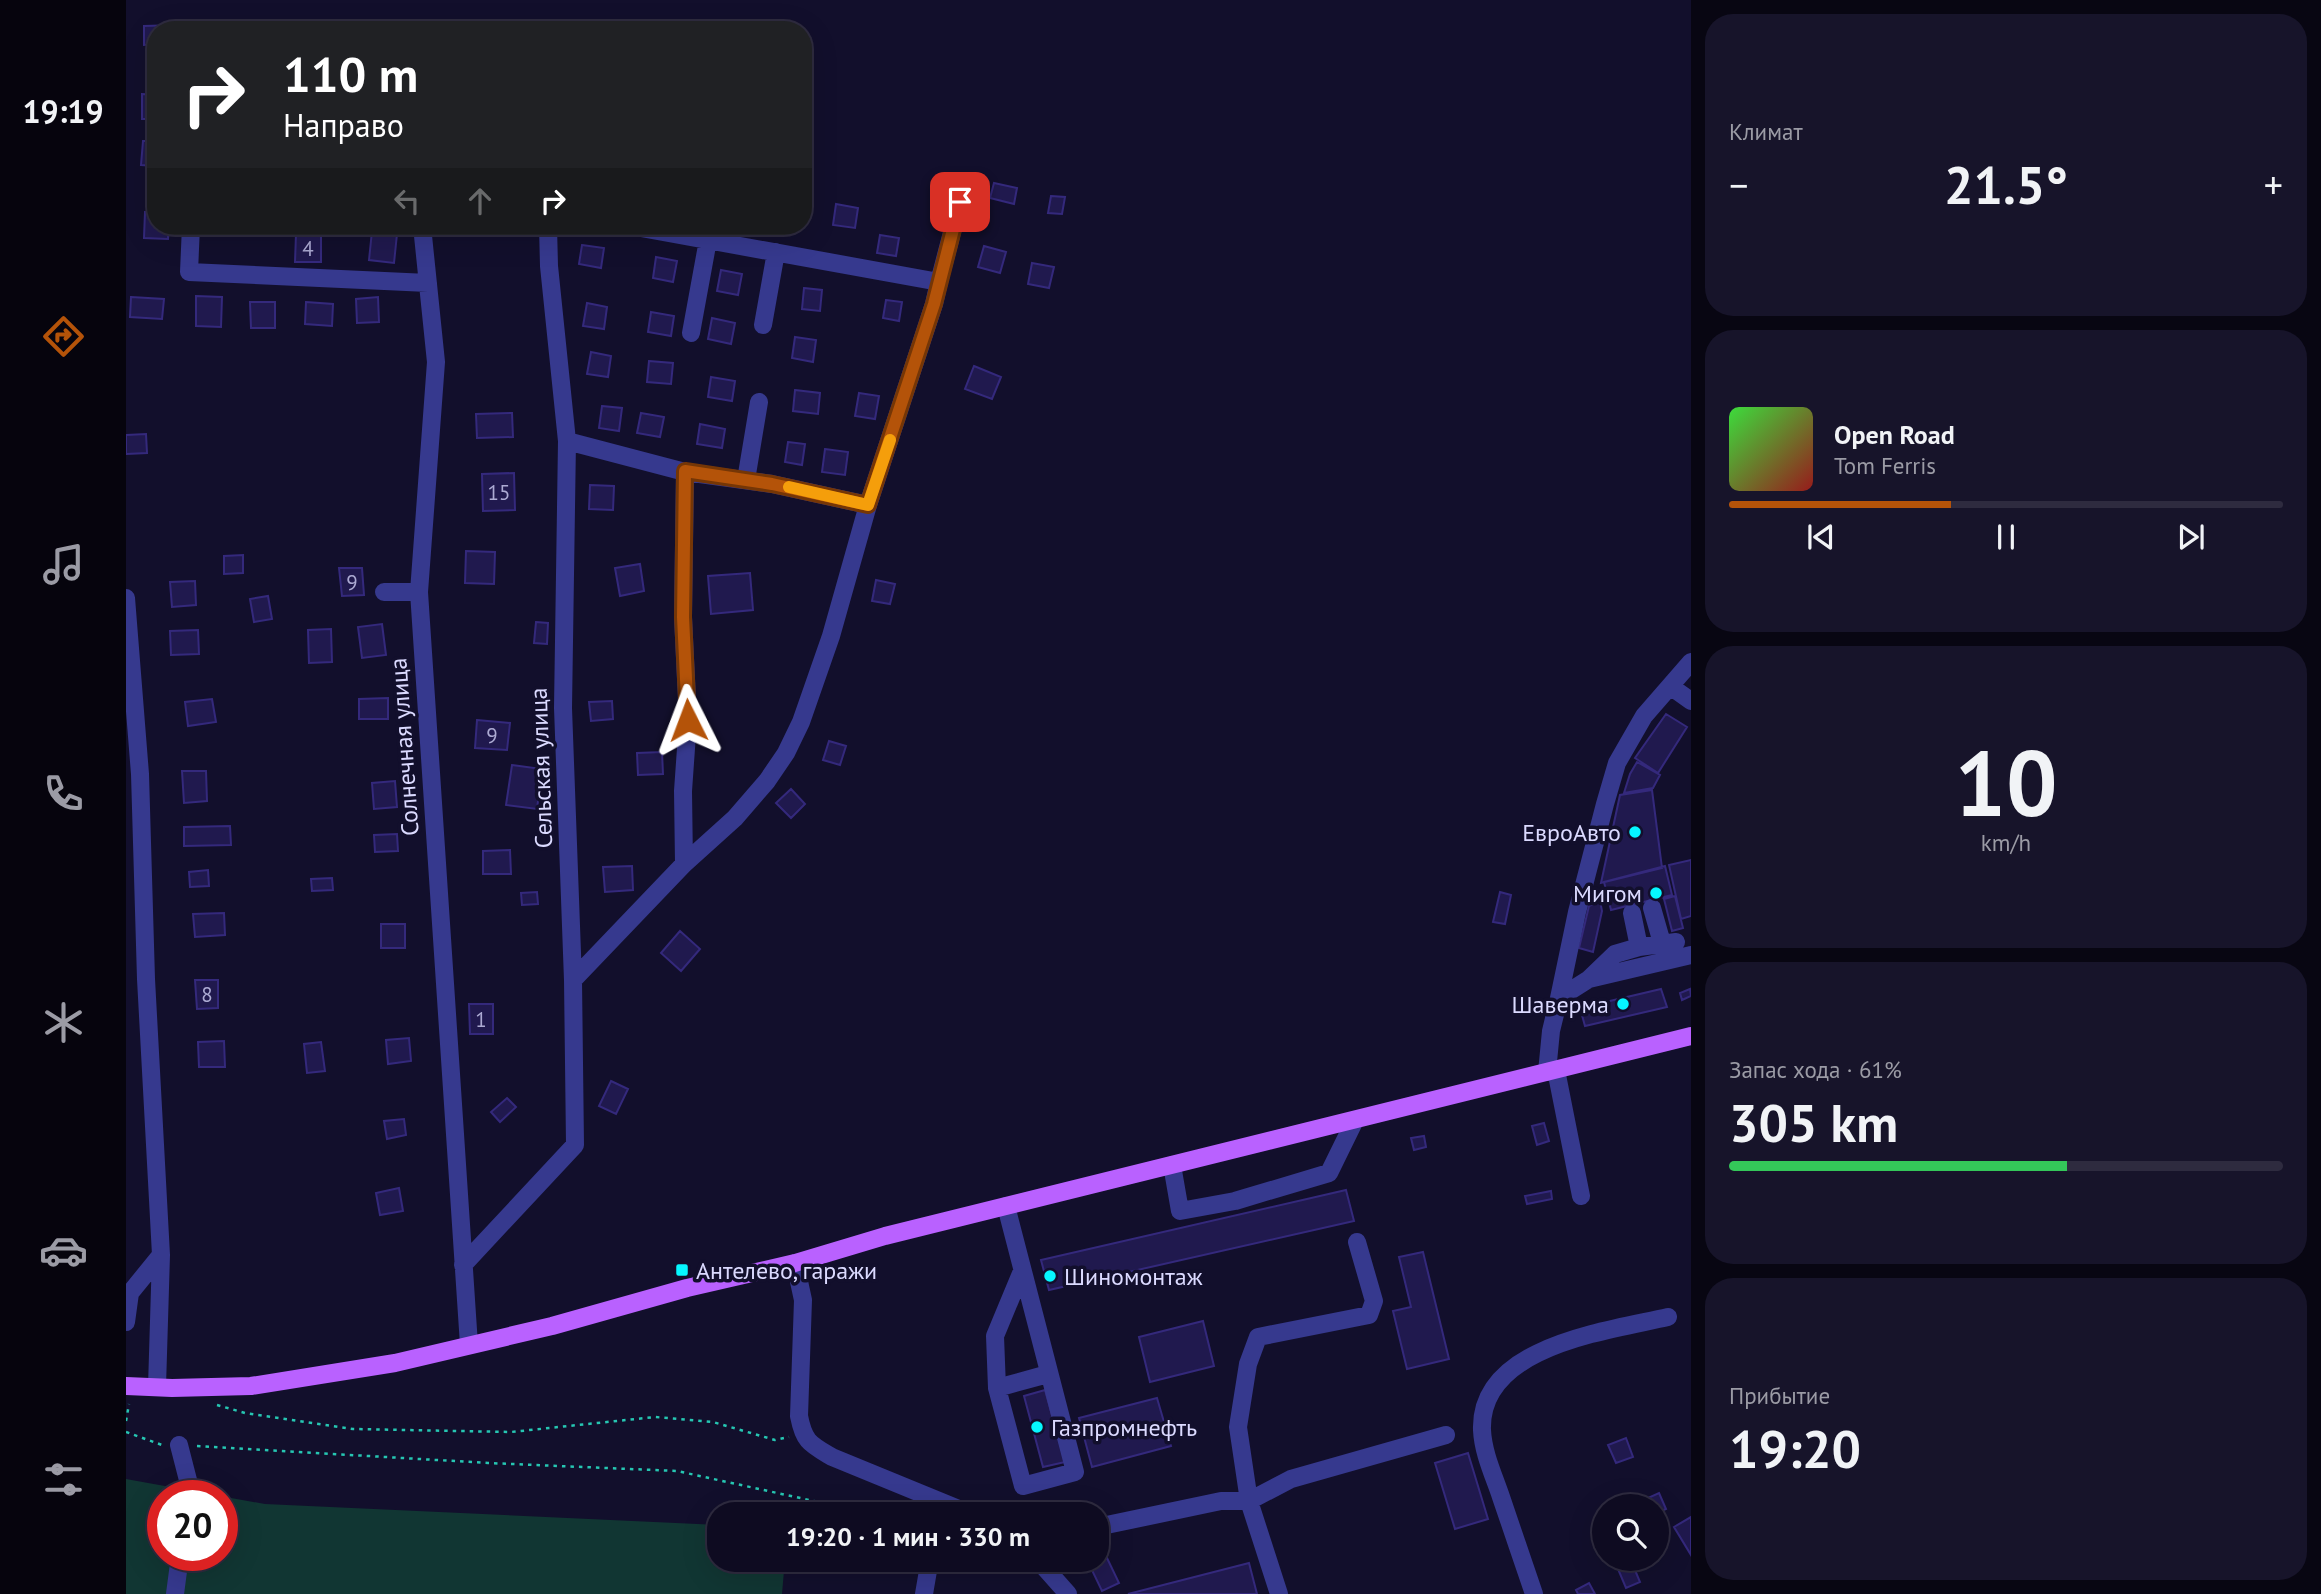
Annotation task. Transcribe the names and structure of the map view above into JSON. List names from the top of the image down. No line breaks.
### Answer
{"streets":{"street":["Солнечная улица","Сельская улица"]},"crossings":[["Солнечная улица","Сельская улица"]],"places":{"other":["ЕвроАвто","Мигом","Шаверма","Шиномонтаж","Газпромнефть"],"transit":["Антелево, гаражи"]},"house_numbers":["4","15","9","9","8","1"],"page":{"tabs":"19:19","tile":["Климат",["10","km/h"],["Запас хода · 61%","305 km"],["Прибытие","19:20"]],"turn":["110 m","Направо"],"heat":["−","21.5°","+"],"song":["Open Road","Tom Ferris"],"limit":"20","trip":"19:20 · 1 мин · 330 m"}}
